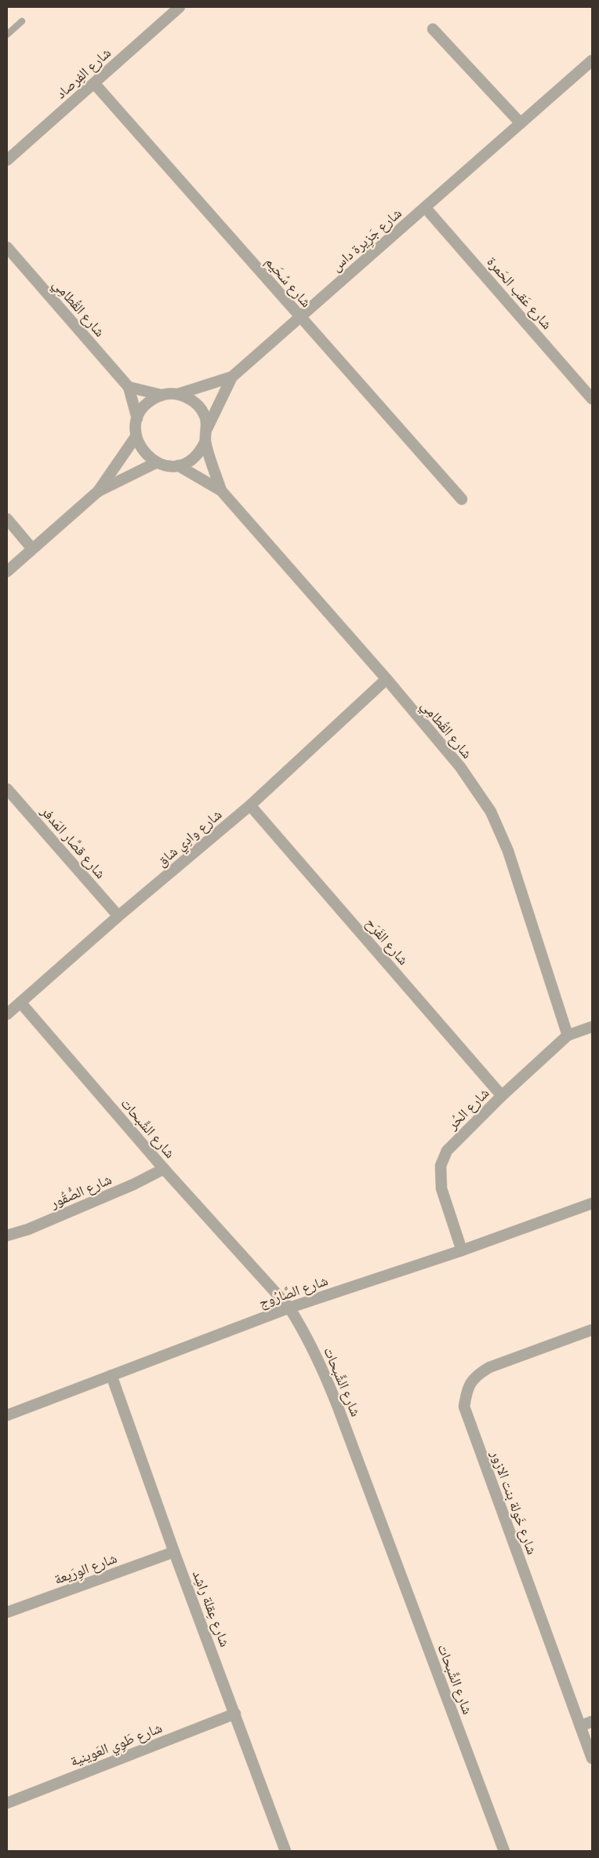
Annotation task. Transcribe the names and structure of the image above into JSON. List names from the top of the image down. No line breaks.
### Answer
{"streets":{"street":["شارع الفِرصاد","شارع جَزِيرة داس","شارع سُحَيم","شارع عَقب الحَمرة","شارع القُطامِي","شارع وادِي شاق","شارع قصَّار المَدفر","شارع الفَرَح","شارع الحُر","شارع الشَّبحات","شارع الصُّقُور","شارع الصَّارُوج","شارع خَولة بنت الازور","شارع الوِرَيعة","شارع عِقلة راشِد","شارع طَوِي العَوينية"]},"crossings":[["شارع الفِرصاد","شارع سُحَيم"],["شارع جَزِيرة داس","شارع سُحَيم"],["شارع جَزِيرة داس","شارع عَقب الحَمرة"],["شارع جَزِيرة داس","شارع القُطامِي"],["شارع القُطامِي","شارع وادِي شاق"],["شارع القُطامِي","شارع الحُر"],["شارع وادِي شاق","شارع قصَّار المَدفر"],["شارع وادِي شاق","شارع الفَرَح"],["شارع وادِي شاق","شارع الشَّبحات"],["شارع الفَرَح","شارع الحُر"],["شارع الحُر","شارع الصَّارُوج"],["شارع الشَّبحات","شارع الصُّقُور"],["شارع الشَّبحات","شارع الصَّارُوج"],["شارع الصَّارُوج","شارع عِقلة راشِد"],["شارع الوِرَيعة","شارع عِقلة راشِد"],["شارع عِقلة راشِد","شارع طَوِي العَوينية"]]}
